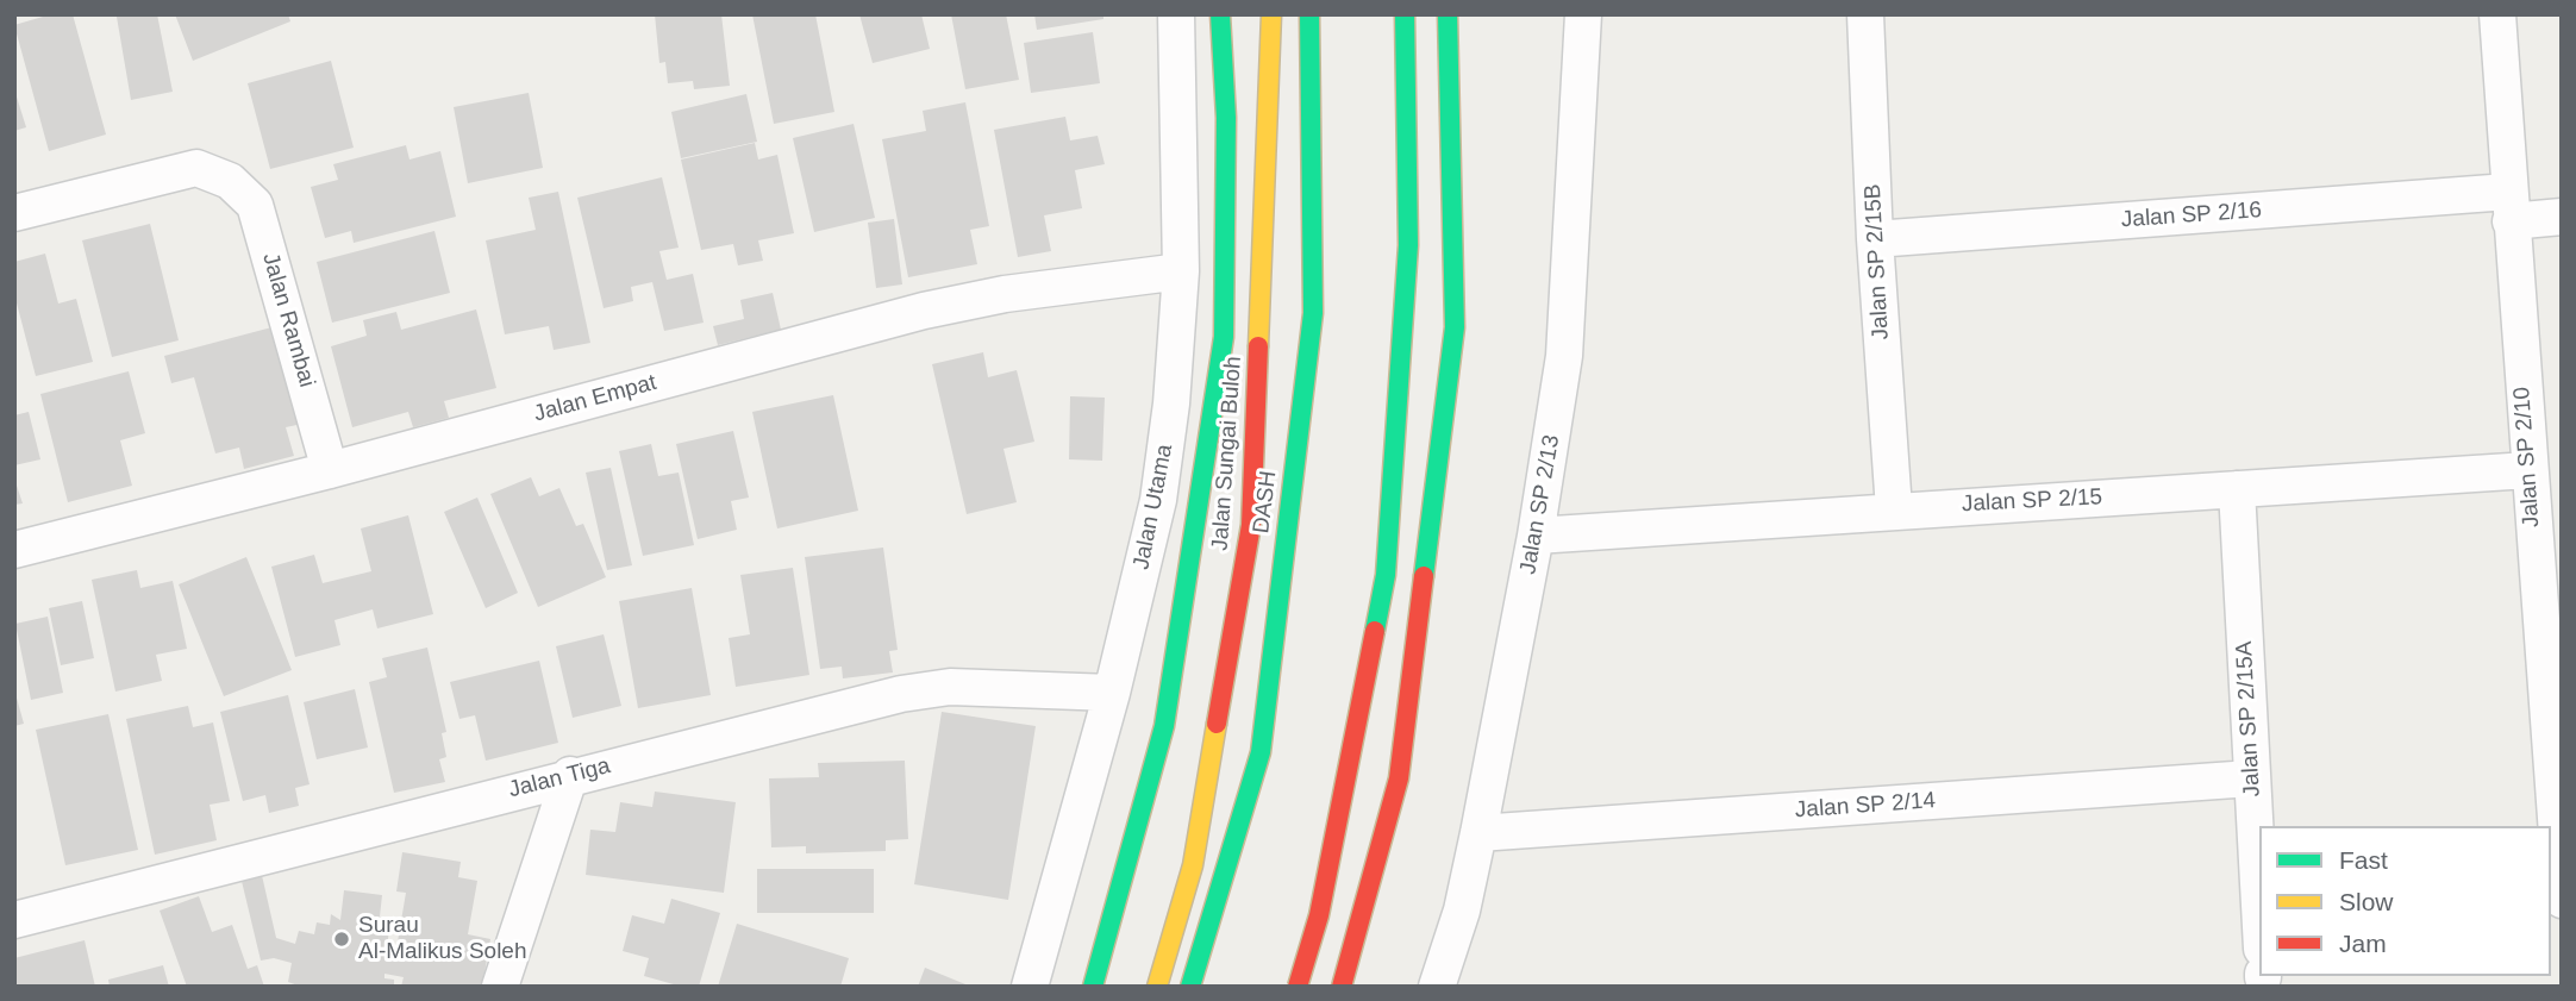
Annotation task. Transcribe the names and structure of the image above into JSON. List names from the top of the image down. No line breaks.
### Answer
{"streets":{"highway":["Jalan Sungai Buloh","DASH"],"street":["Jalan SP 2/16","Jalan SP 2/15B","Jalan Rambai","Jalan Empat","Jalan SP 2/10","Jalan SP 2/15","Jalan SP 2/13","Jalan Utama","Jalan SP 2/15A","Jalan Tiga","Jalan SP 2/14"]},"crossings":[["Jalan SP 2/16","Jalan SP 2/15B"],["Jalan SP 2/16","Jalan SP 2/10"],["Jalan SP 2/15B","Jalan SP 2/15"],["Jalan Rambai","Jalan Empat"],["Jalan Empat","Jalan Utama"],["Jalan SP 2/10","Jalan SP 2/15"],["Jalan SP 2/15","Jalan SP 2/13"],["Jalan SP 2/15","Jalan SP 2/15A"],["Jalan SP 2/13","Jalan SP 2/14"],["Jalan Utama","Jalan Tiga"],["Jalan SP 2/15A","Jalan SP 2/14"]],"places":["Surau Al-Malikus Soleh"],"legend":["Fast","Slow","Jam"]}
